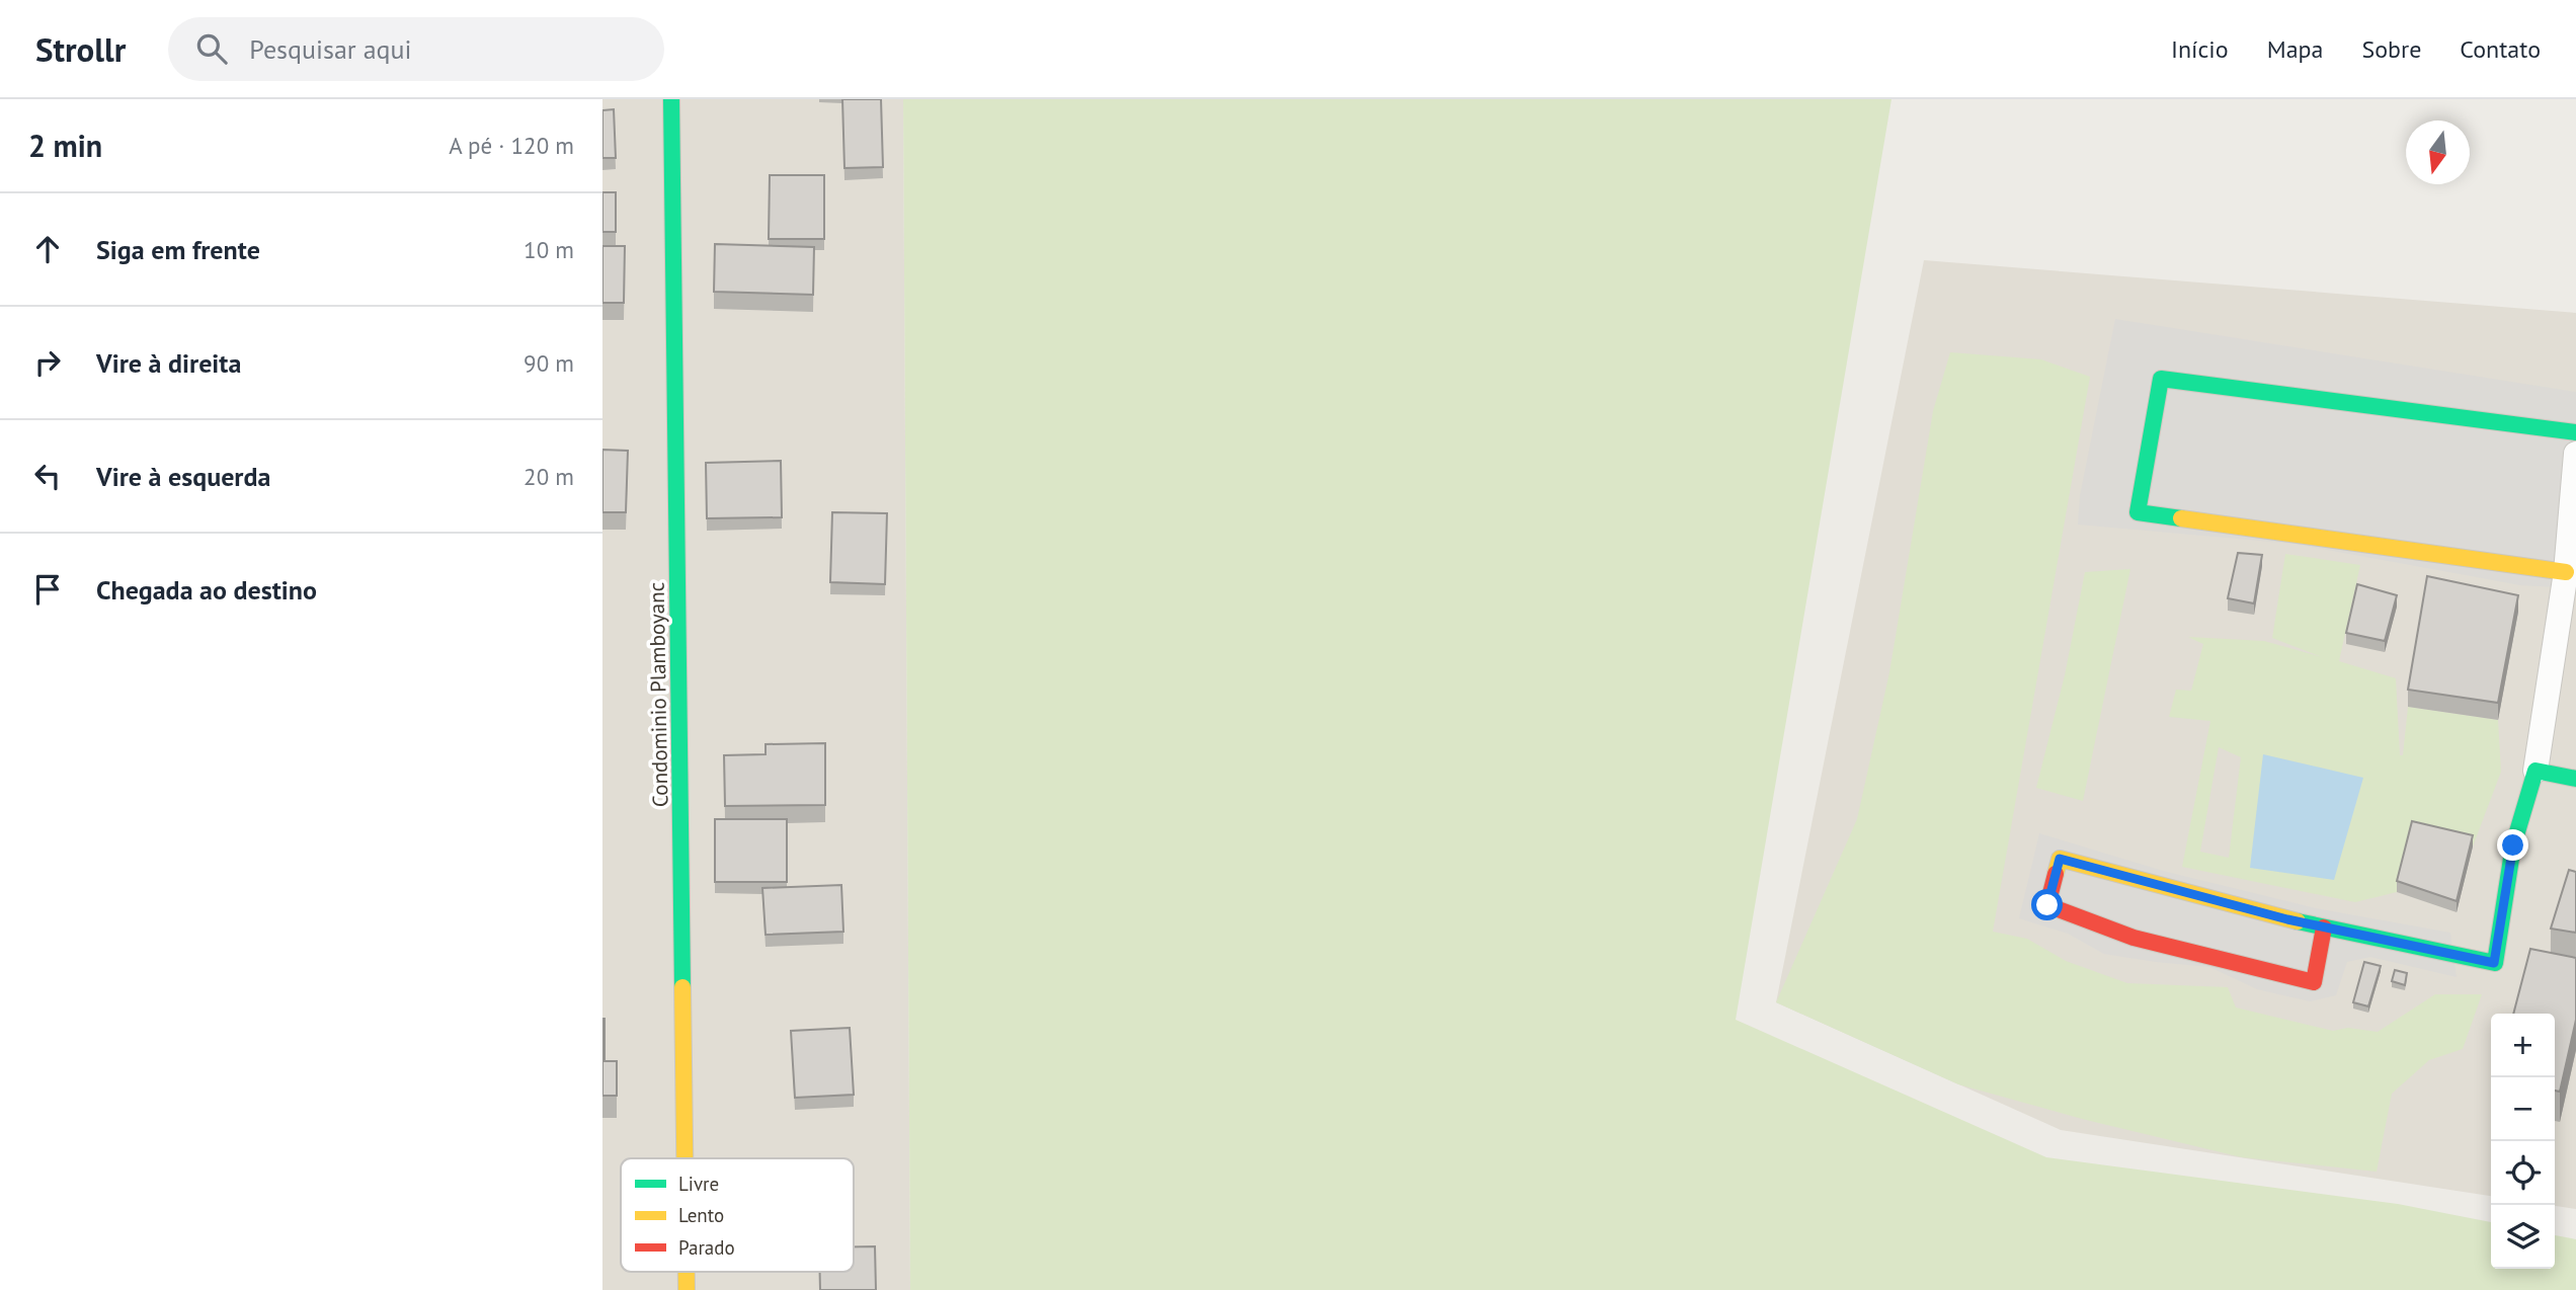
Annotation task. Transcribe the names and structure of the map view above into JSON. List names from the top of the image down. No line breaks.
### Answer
{"streets":{"street":["Condominio Plamboyanc"]},"legend":["Livre","Lento","Parado"],"north":"bottom","page":{"header":"Strollr","search":"Pesquisar aqui","nav":["Início","Mapa","Sobre","Contato"],"heading":["2 min","A pé · 120 m"],"list":[["Siga em frente","10 m"],["Vire à direita","90 m"],["Vire à esquerda","20 m"],"Chegada ao destino"],"map_buttons":["+","−"]}}
